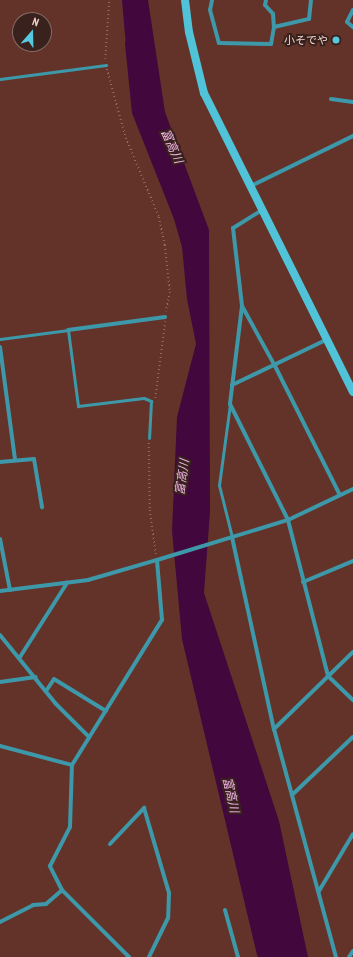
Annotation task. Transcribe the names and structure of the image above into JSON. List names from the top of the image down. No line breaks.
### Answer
{"water":["富高川"],"places":["小そでや"],"north":"top"}
